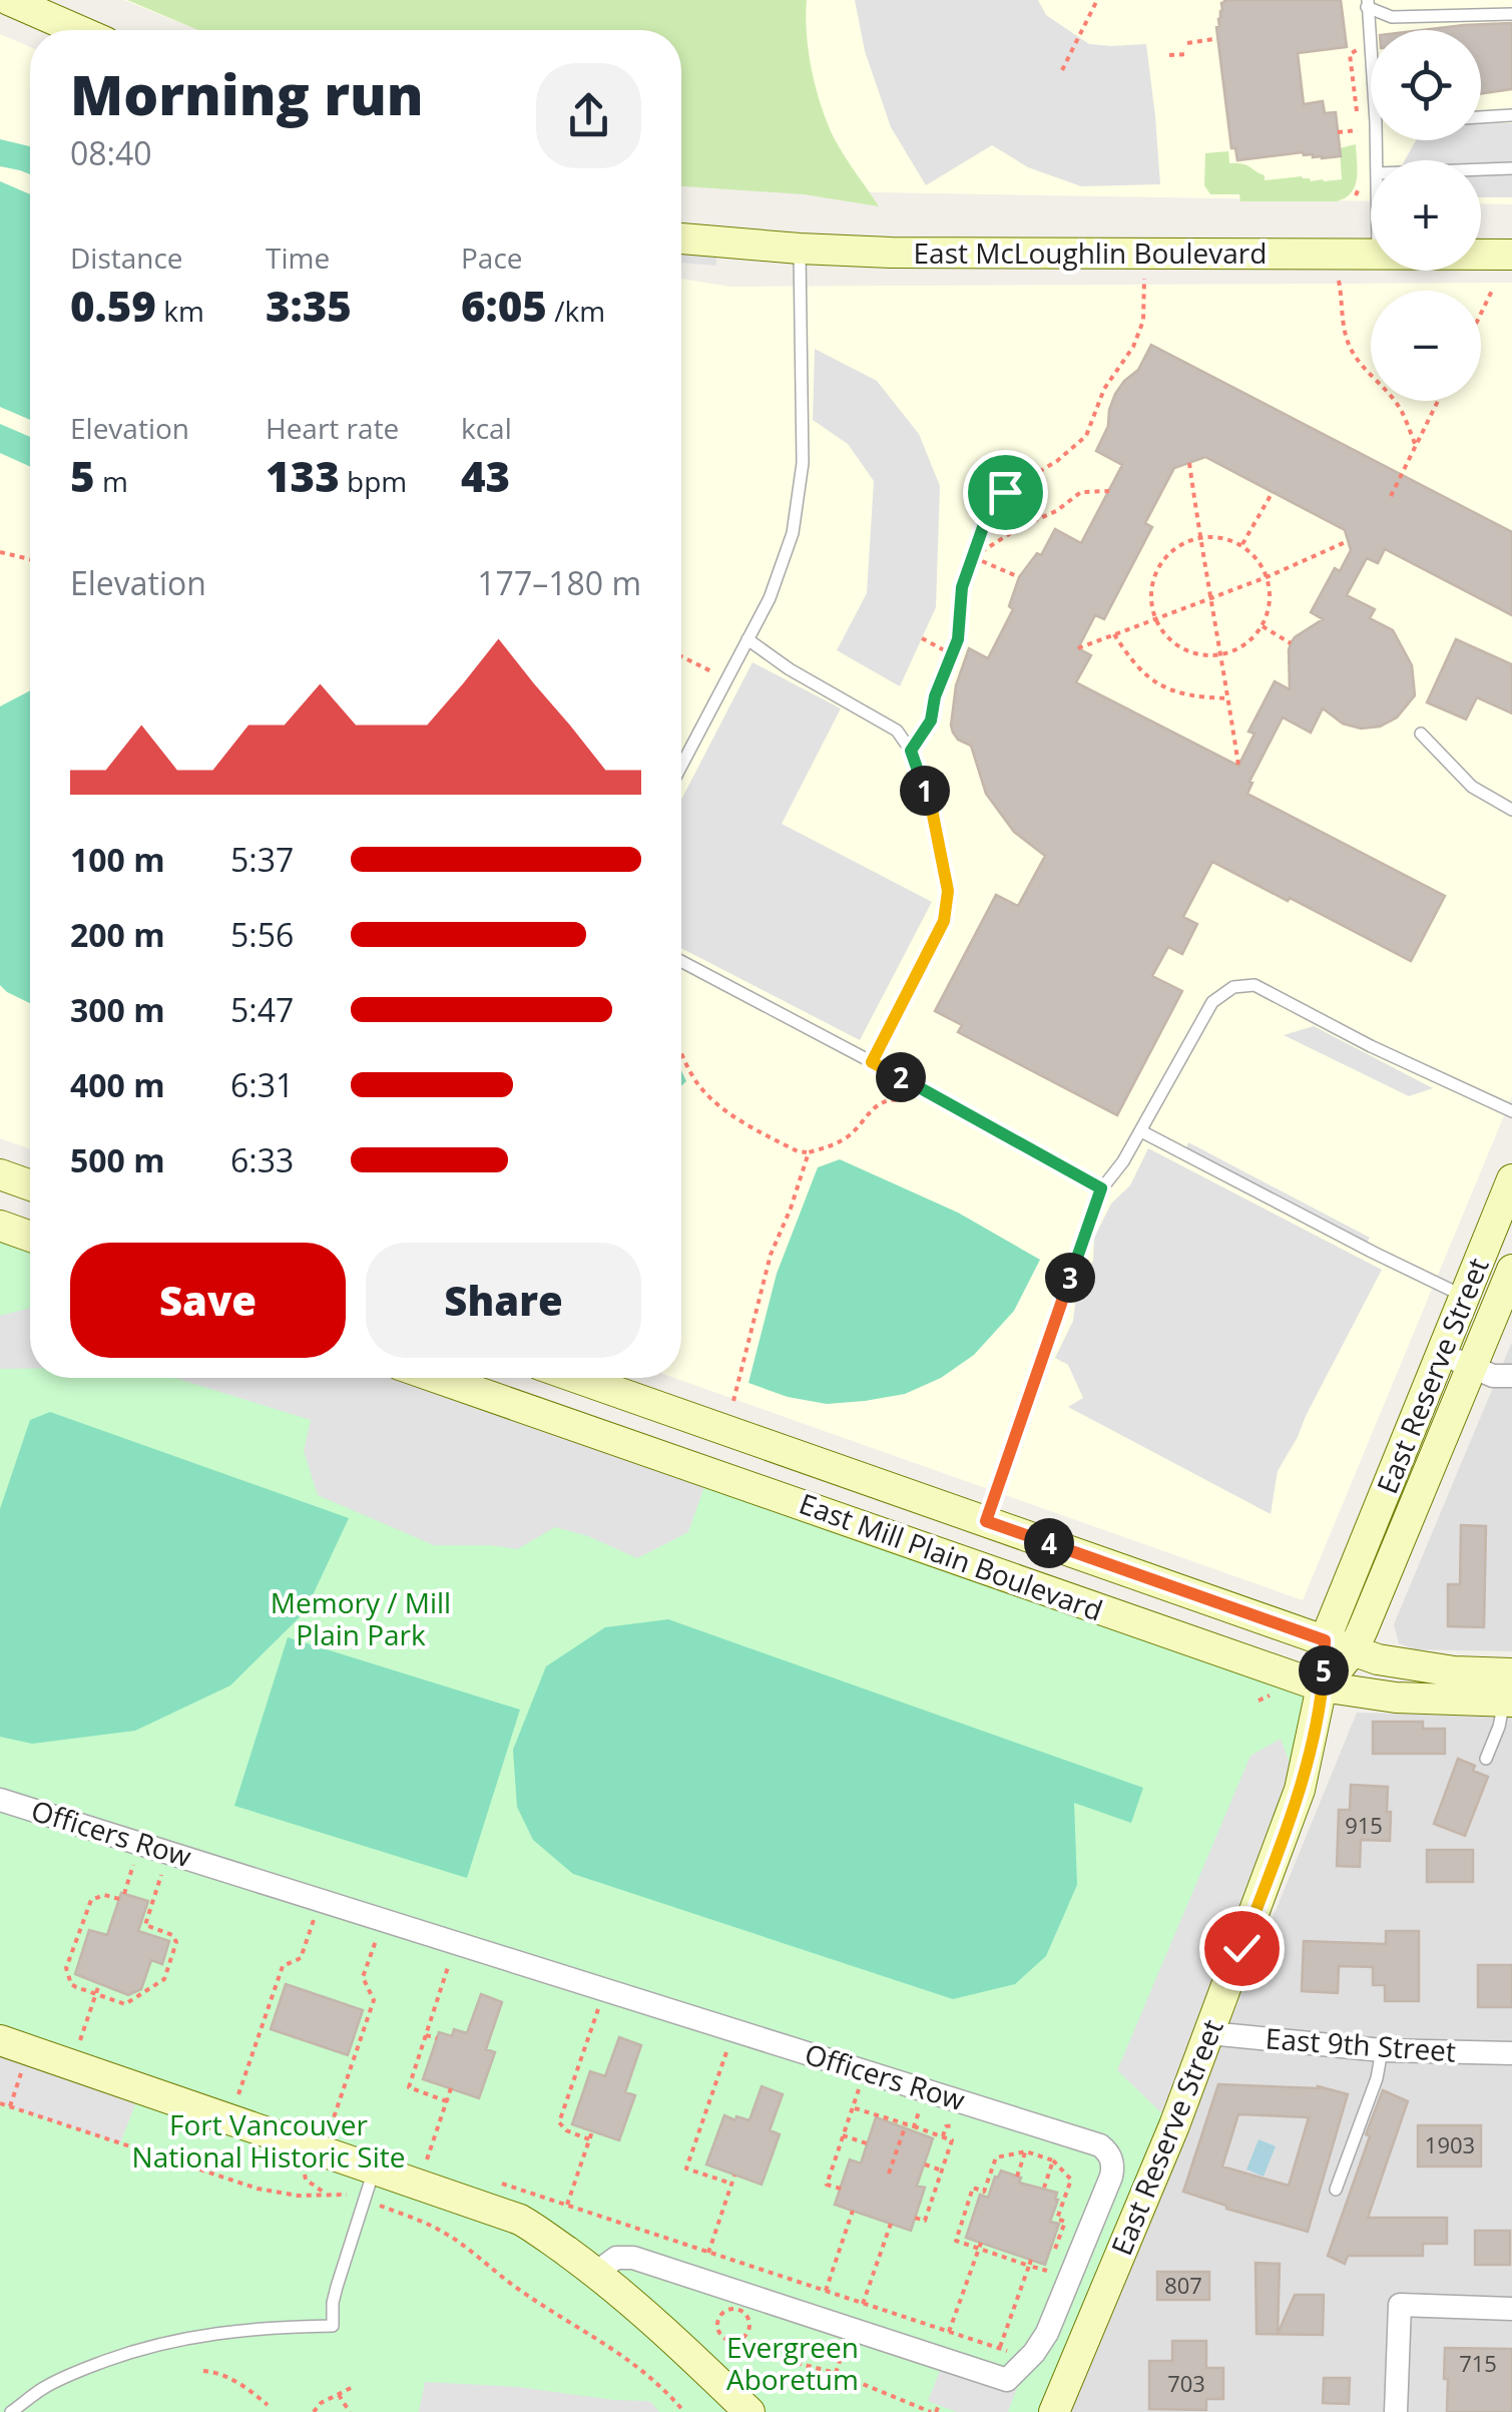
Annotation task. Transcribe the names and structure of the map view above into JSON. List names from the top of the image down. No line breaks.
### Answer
{"streets":{"street":["East McLoughlin Boulevard","East Reserve Street","East Mill Plain Boulevard","Officers Row","East 9th Street"]},"crossings":[["East Reserve Street","East Mill Plain Boulevard"],["East Reserve Street","East 9th Street"]],"parks":["Memory / Mill Plain Park","Fort Vancouver National Historic Site","Evergreen Aboretum"],"house_numbers":["915","1903","807","715","703"],"page":{"map_buttons":["+","−"],"heading":["Morning run","08:40"],"stats":[["Distance","0.59 km"],["Time","3:35"],["Pace","6:05 /km"],["Elevation","5 m"],["Heart rate","133 bpm"],["kcal","43"]],"chart":["Elevation","177–180 m"],"pins":["1","2","3","4","5"],"list":[{"name":"100 m","note":"5:37"},{"name":"200 m","note":"5:56"},{"name":"300 m","note":"5:47"},{"name":"400 m","note":"6:31"},{"name":"500 m","note":"6:33"}],"buttons":["Save","Share"]}}
